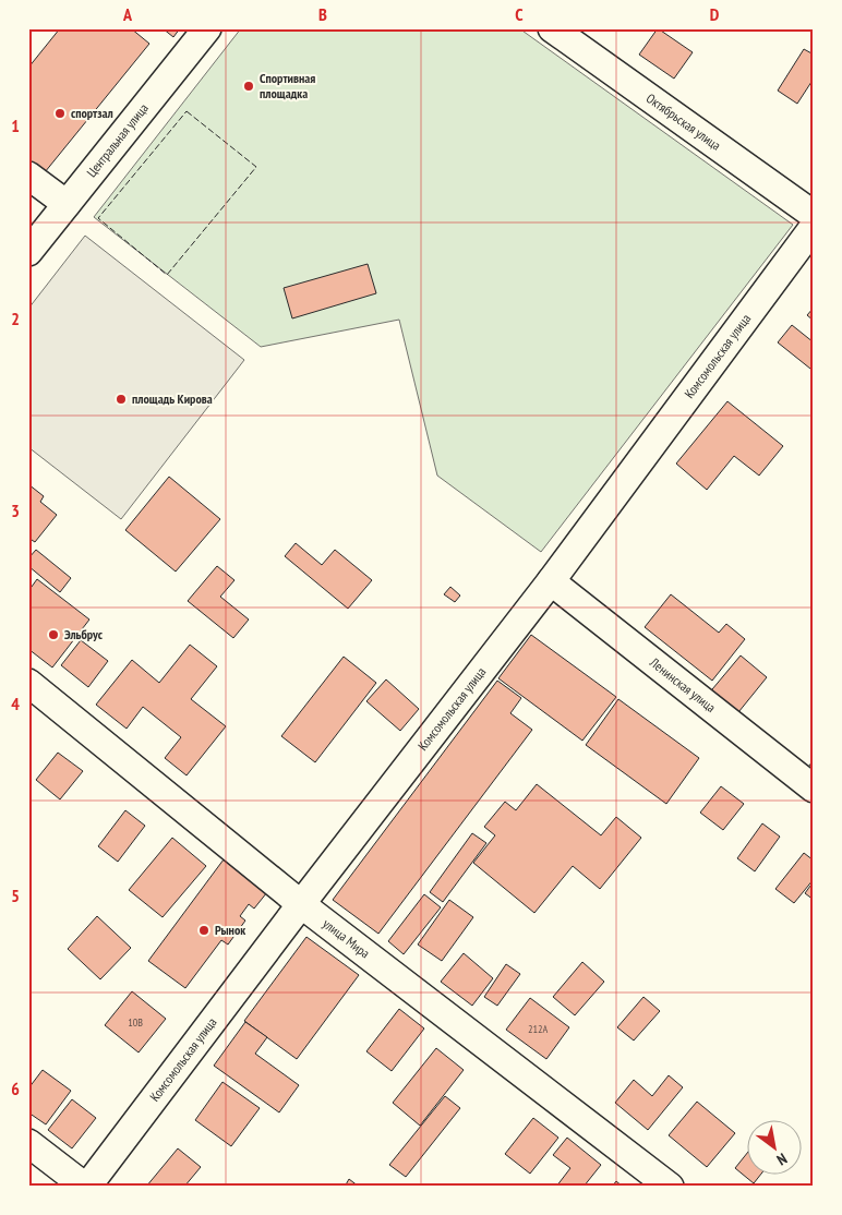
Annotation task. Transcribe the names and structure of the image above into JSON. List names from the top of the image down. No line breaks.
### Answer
{"streets":{"street":["Октябрьская улица","Центральная улица","Комсомольская улица","Ленинская улица","улица Мира"]},"crossings":[["Комсомольская улица","Ленинская улица"],["Комсомольская улица","улица Мира"]],"places":["Cпортивная площадка","спортзал","площадь Кирова","Эльбрус","Рынок"],"house_numbers":["10В","212А"],"north":"bottom right","grid":{"columns":["A","B","C","D"],"rows":["1","2","3","4","5","6"]}}
